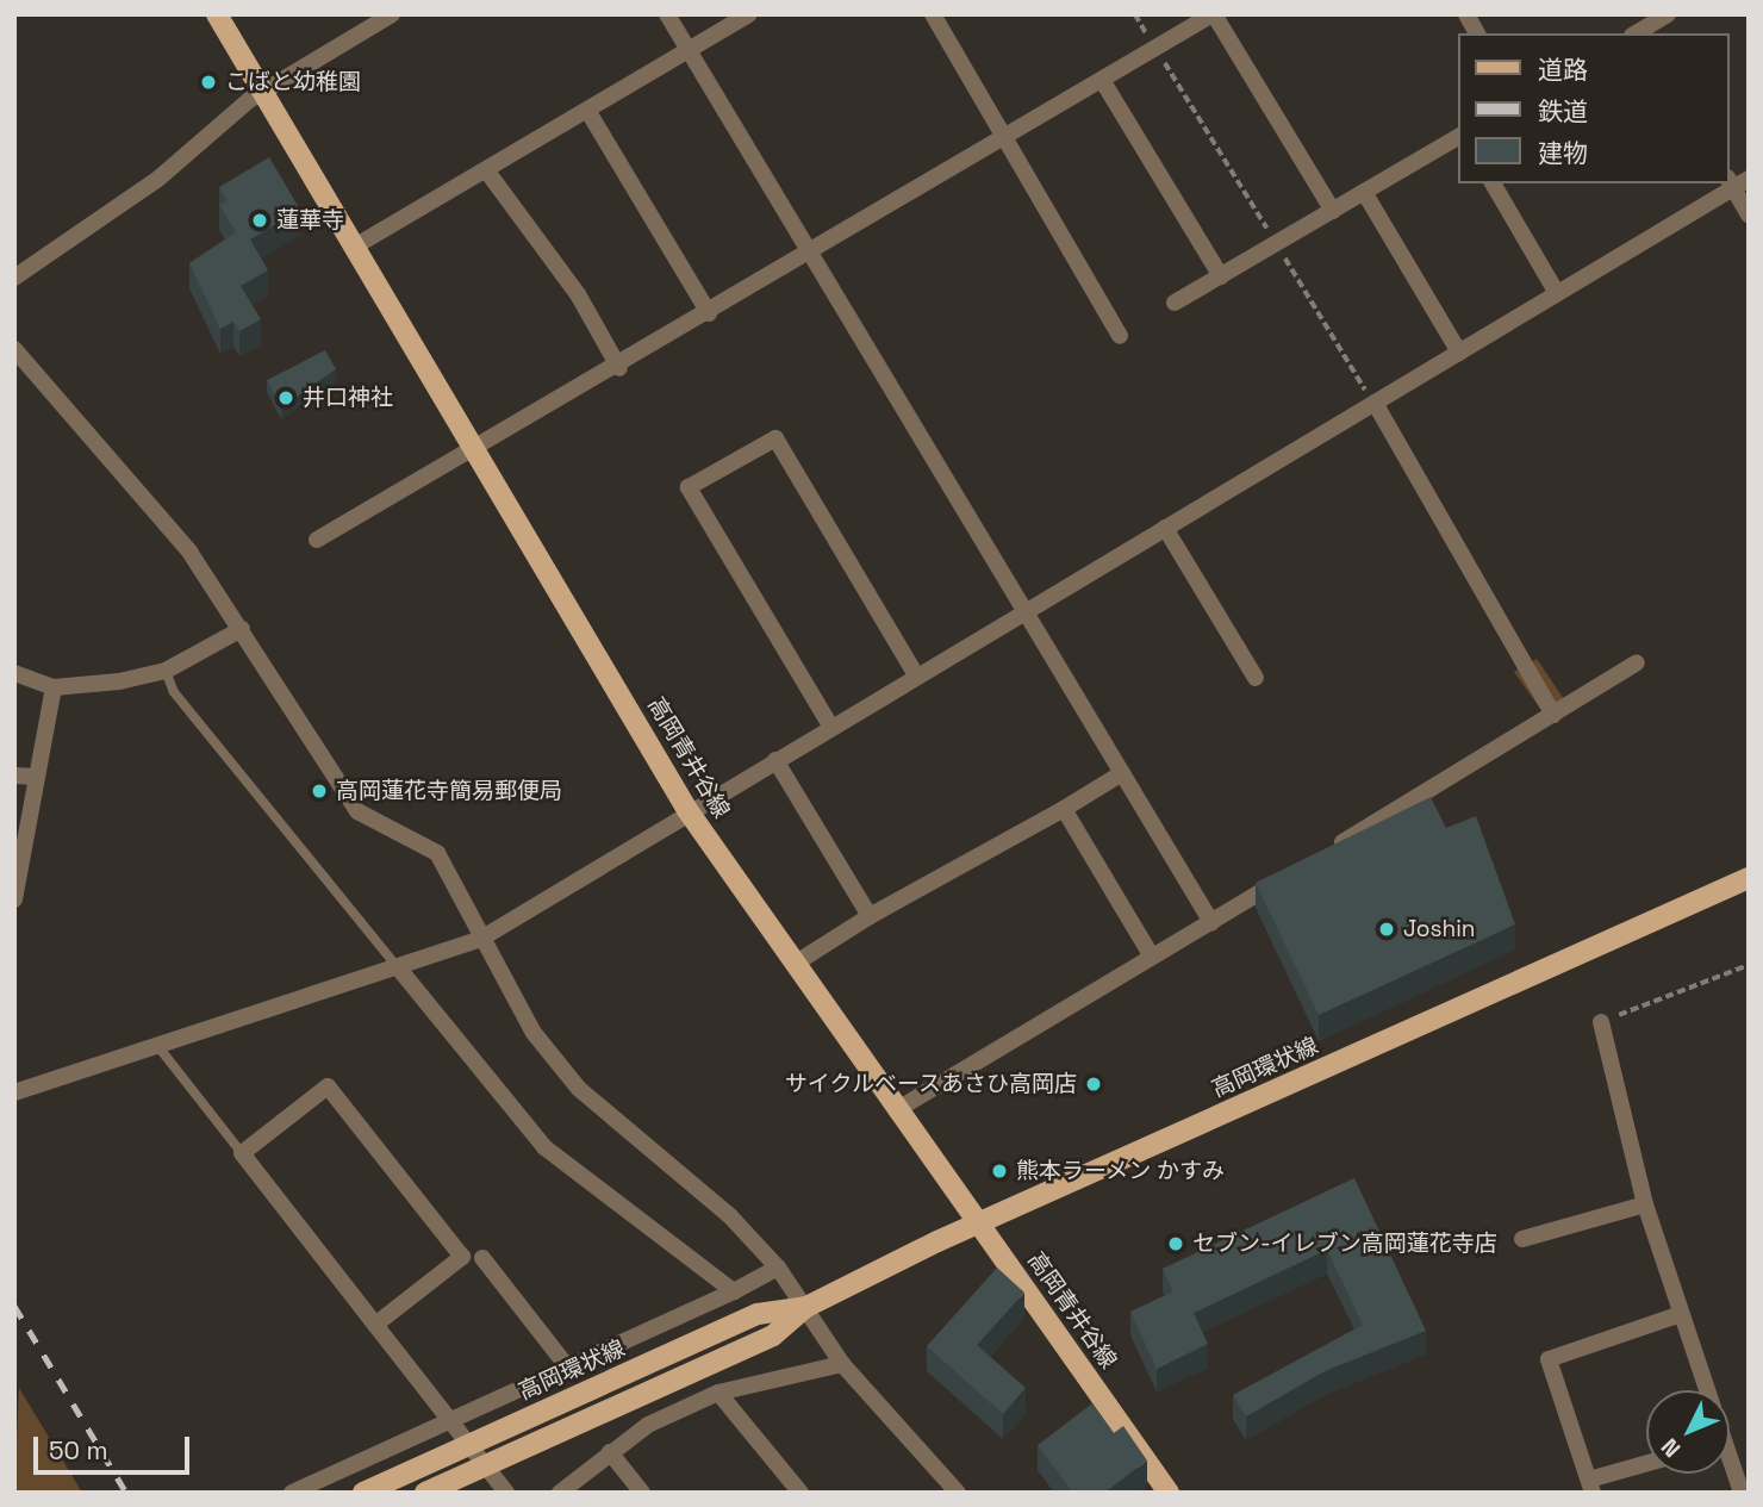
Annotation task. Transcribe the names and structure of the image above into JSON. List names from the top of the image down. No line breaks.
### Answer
{"streets":{"main road":["高岡青井谷線","高岡環状線"]},"crossings":[["高岡青井谷線","高岡環状線"]],"places":["こばと幼稚園","蓮華寺","井口神社","高岡蓮花寺簡易郵便局","Joshin","サイクルベースあさひ高岡店","熊本ラーメン かすみ","セブン-イレブン高岡蓮花寺店"],"legend":["道路","鉄道","建物"],"scale_bar":"50 m","north":"bottom left"}
